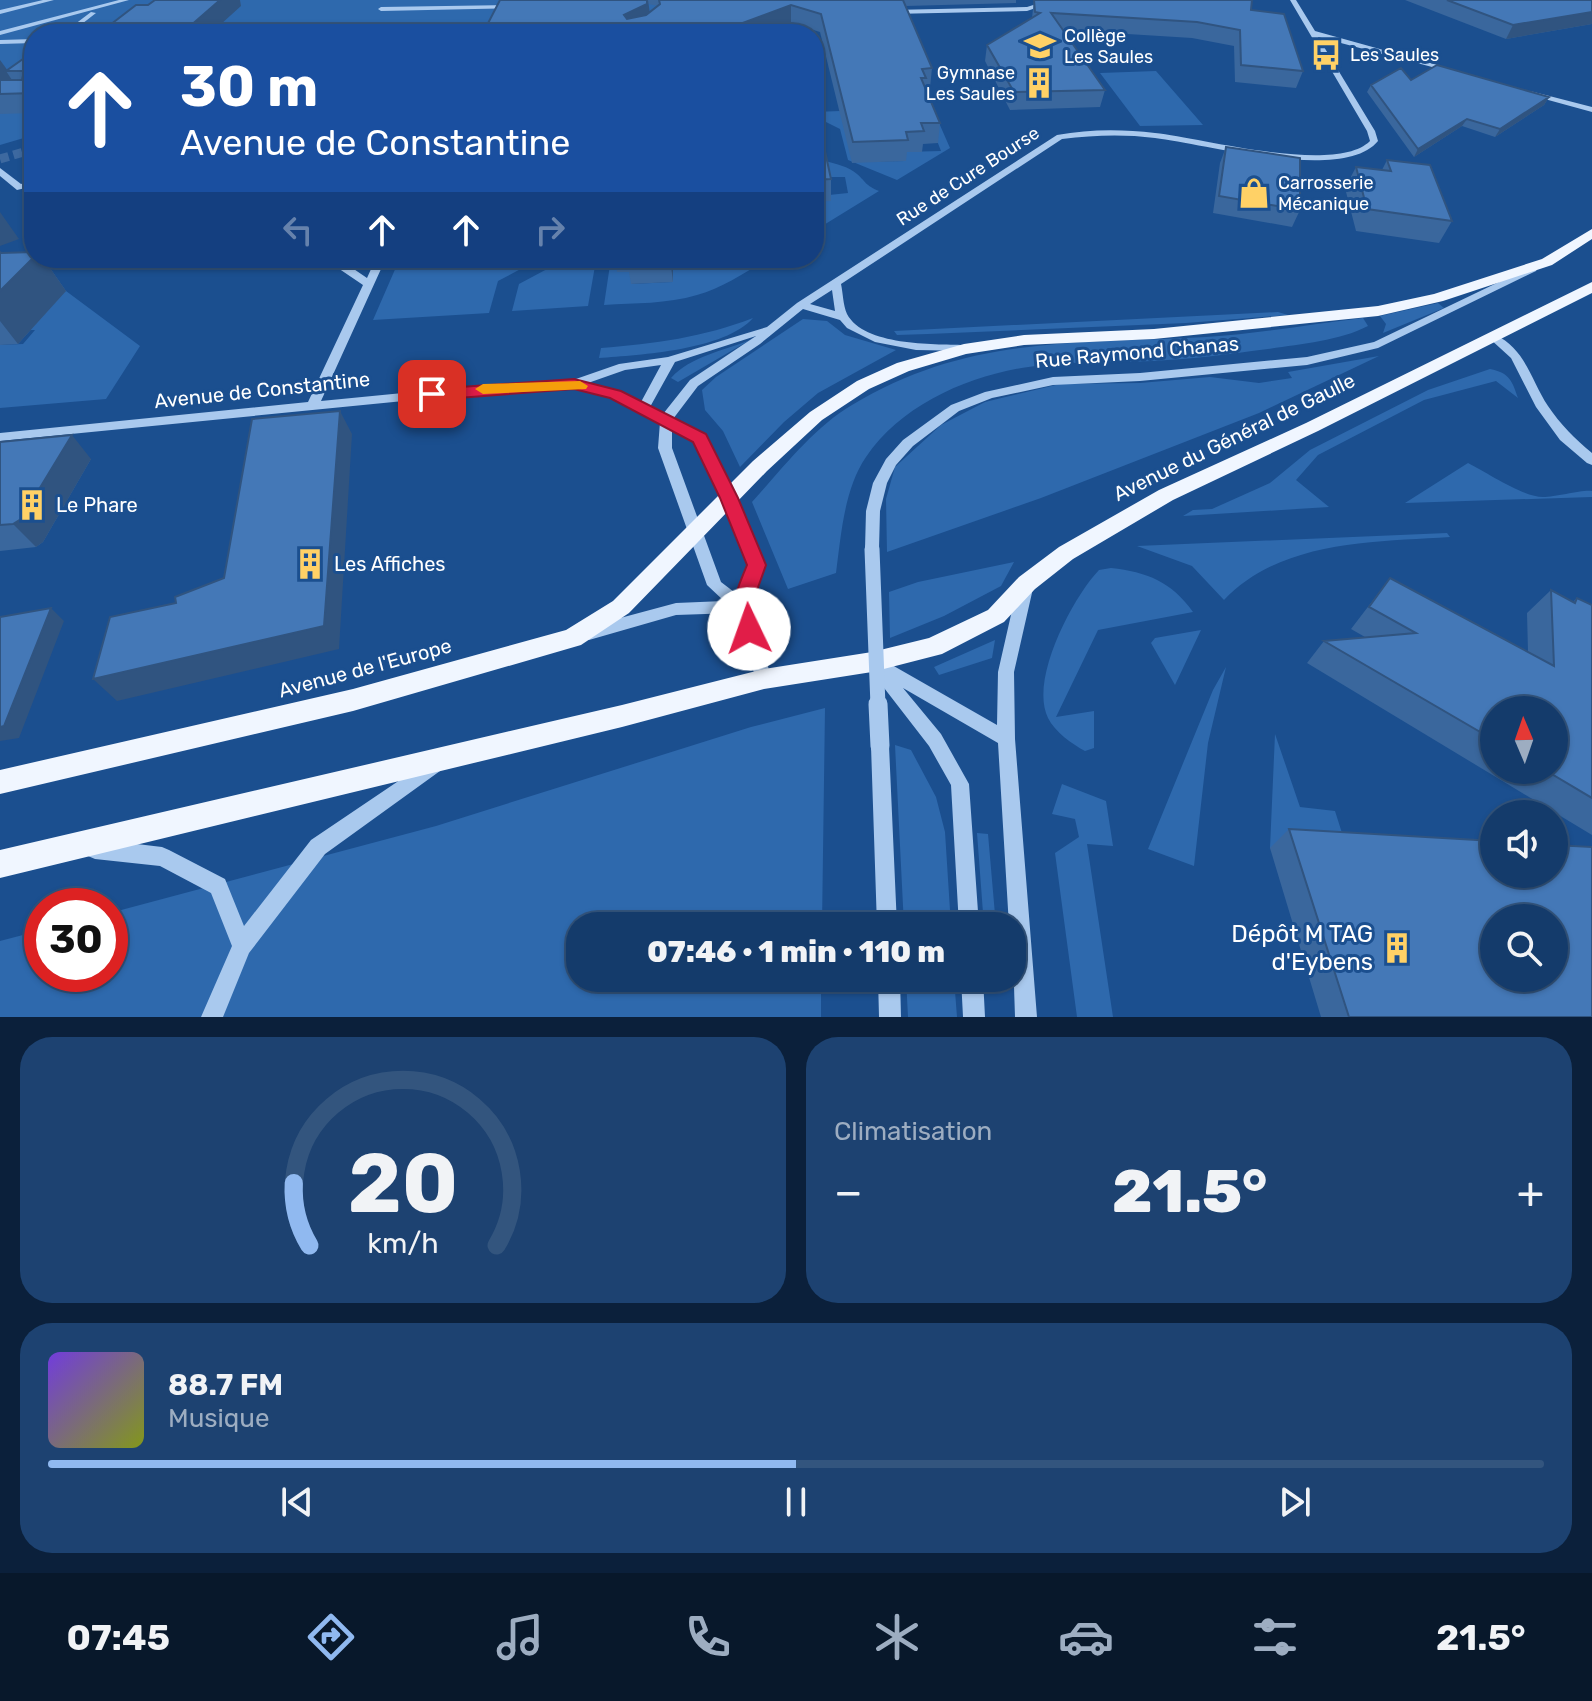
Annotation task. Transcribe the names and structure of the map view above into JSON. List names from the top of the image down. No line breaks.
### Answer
{"streets":{"main road":["Avenue du Général de Gaulle","Avenue de l'Europe"],"street":["Rue de Cure Bourse","Rue Raymond Chanas","Avenue de Constantine"]},"crossings":[["Rue de Cure Bourse","Avenue de Constantine"],["Avenue de Constantine","Avenue de l'Europe"]],"places":{"school or university":["Collège Les Saules"],"bus stop":["Les Saules"],"building":["Gymnase Les Saules","Le Phare","Les Affiches","Dépôt M TAG d'Eybens"],"shop":["Carrosserie Mécanique"]},"north":"top","page":{"turn":["30 m","Avenue de Constantine"],"limit":"30","trip":"07:46 · 1 min · 110 m","tile":"Climatisation","heat":["−","21.5°","+"],"song":["88.7 FM","Musique"],"tabs":["07:45","21.5°"],"gauge":["20","km/h"]}}
